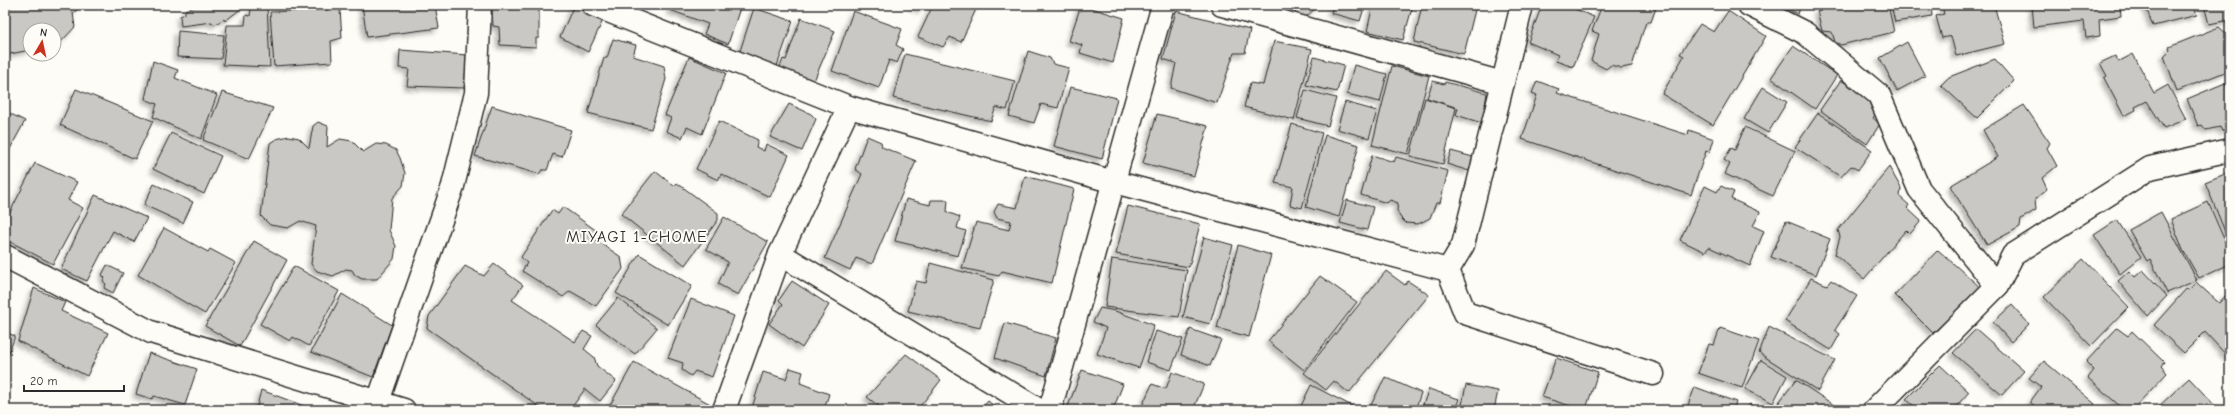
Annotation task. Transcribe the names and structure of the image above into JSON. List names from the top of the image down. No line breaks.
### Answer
{"districts":["MIYAGI 1-CHOME"],"scale_bar":"20 m","north":"top"}
